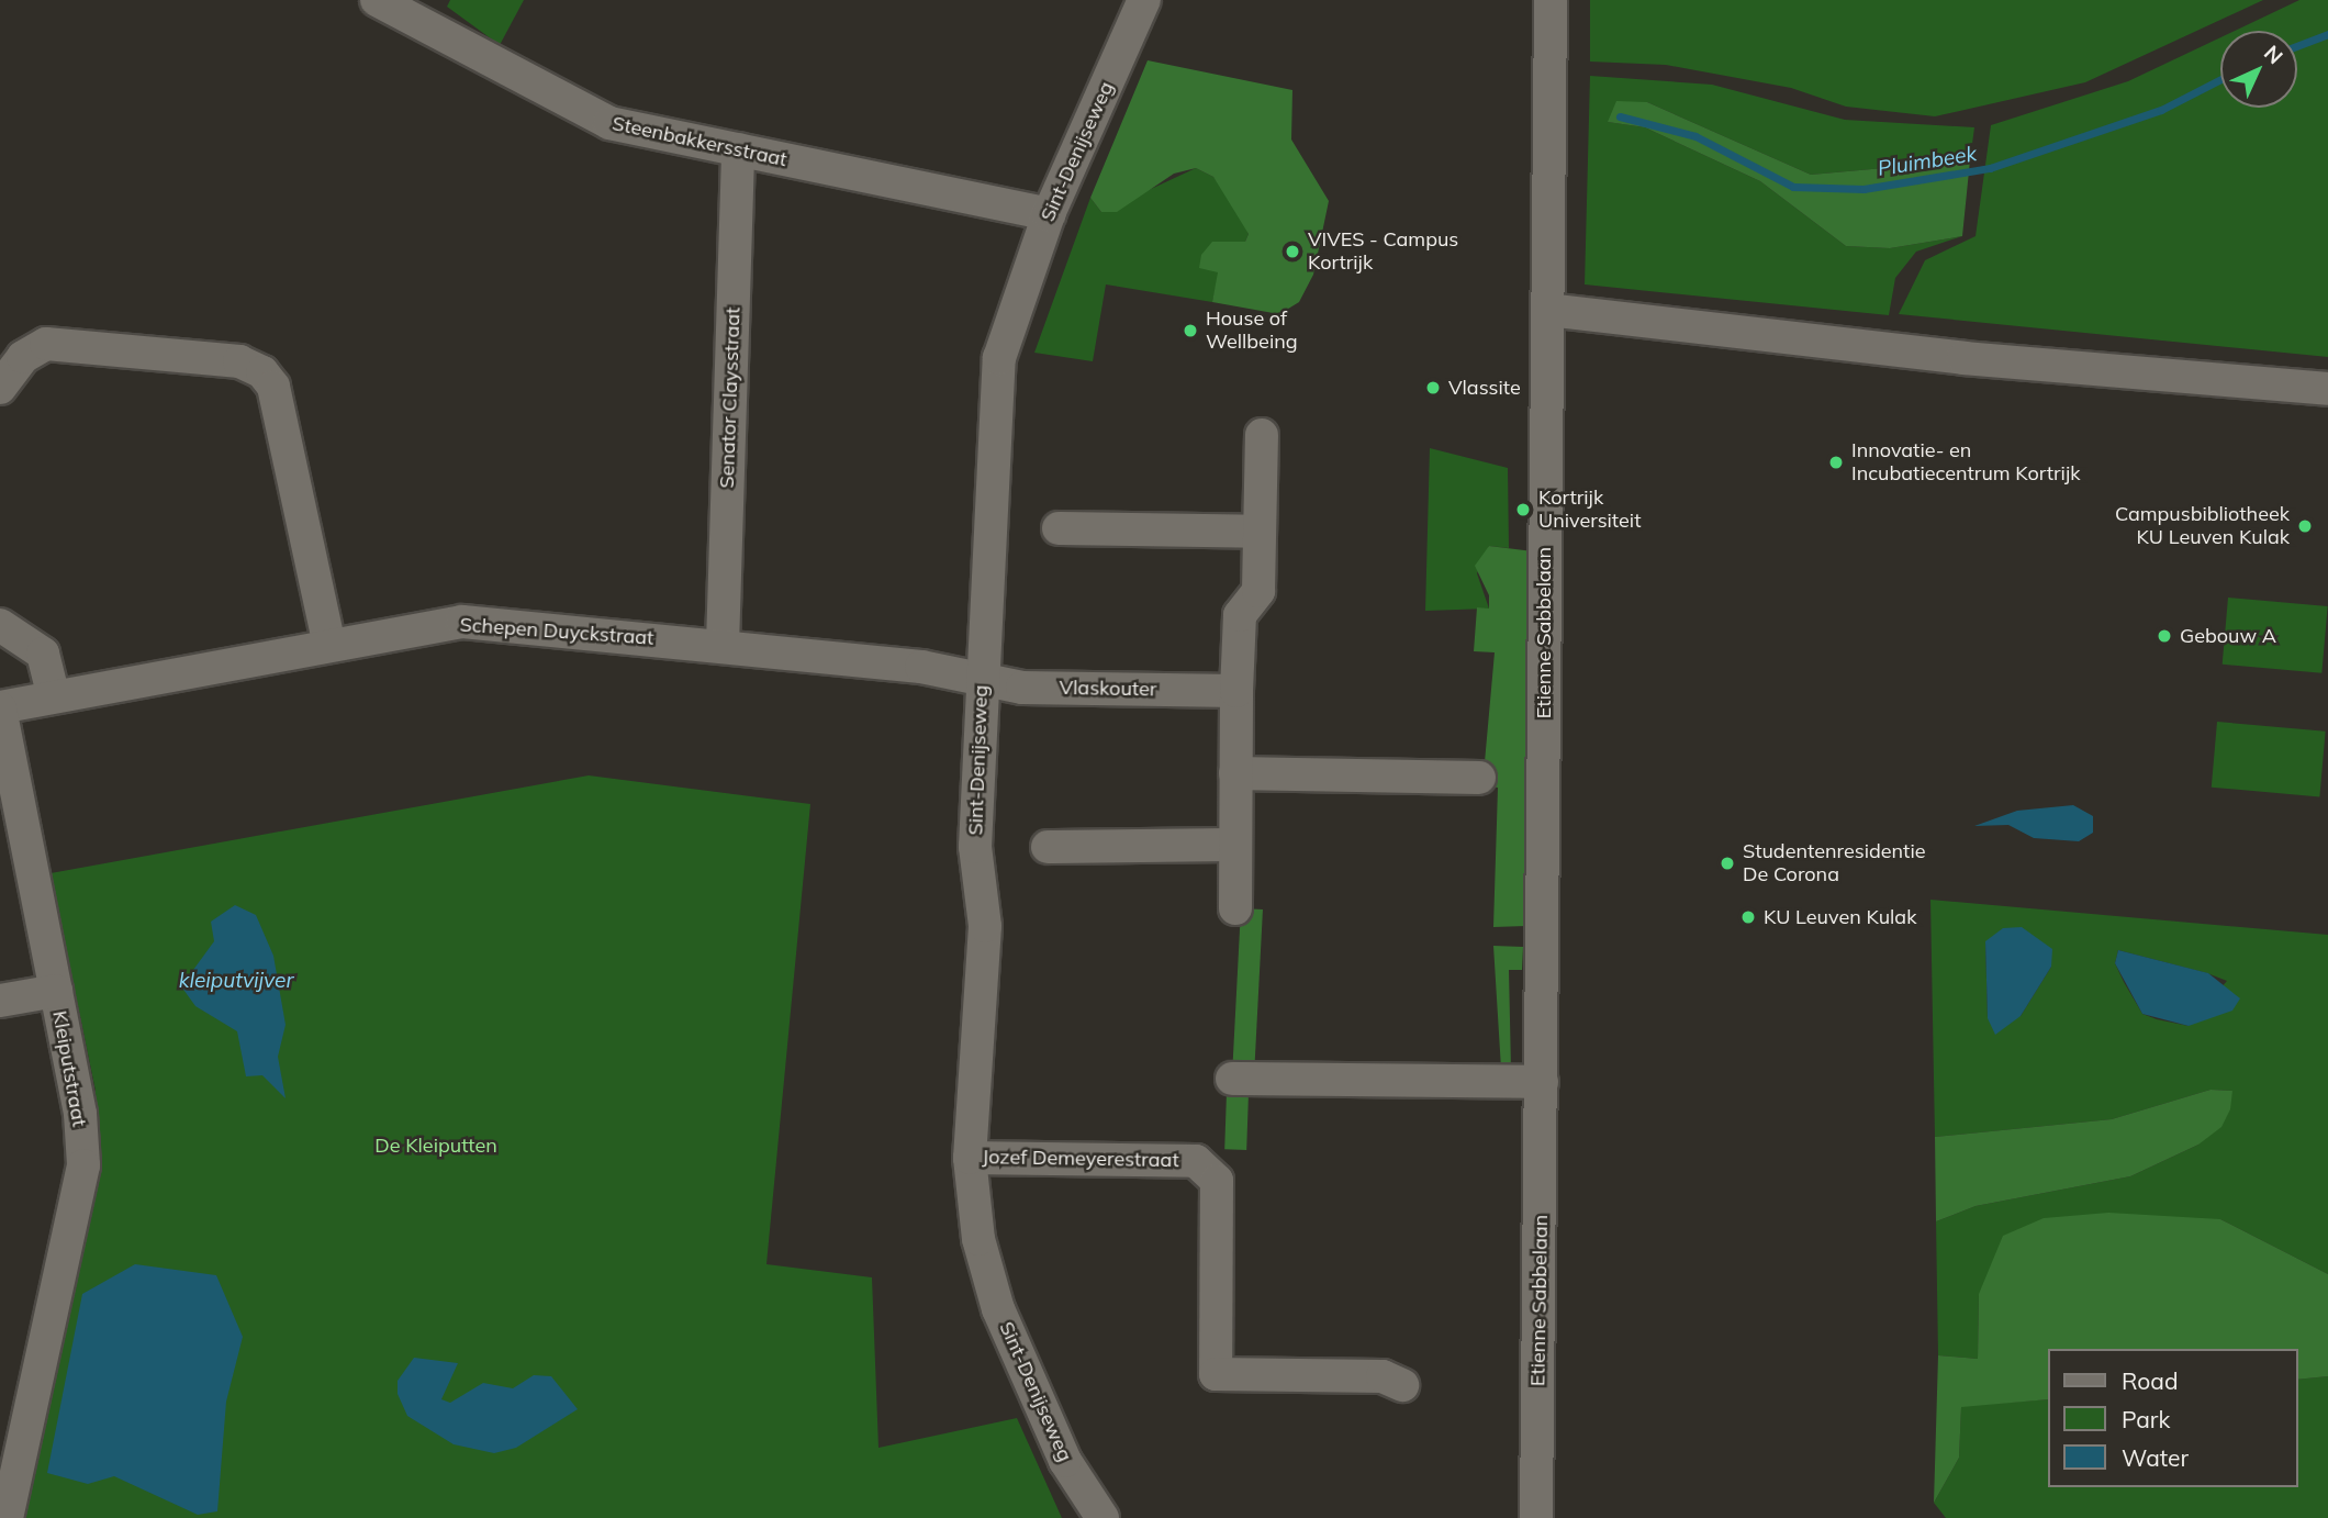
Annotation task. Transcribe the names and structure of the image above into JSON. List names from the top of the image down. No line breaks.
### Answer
{"streets":{"street":["Steenbakkersstraat","Sint-Denijseweg","Senator Claysstraat","Schepen Duyckstraat","Etienne Sabbelaan","Vlaskouter","Kleiputstraat","Jozef Demeyerestraat"]},"crossings":[["Steenbakkersstraat","Sint-Denijseweg"],["Steenbakkersstraat","Senator Claysstraat"],["Sint-Denijseweg","Schepen Duyckstraat"],["Sint-Denijseweg","Vlaskouter"],["Sint-Denijseweg","Jozef Demeyerestraat"],["Senator Claysstraat","Schepen Duyckstraat"],["Schepen Duyckstraat","Vlaskouter"],["Schepen Duyckstraat","Kleiputstraat"]],"water":["Pluimbeek","kleiputvijver"],"parks":["De Kleiputten"],"places":["VIVES - Campus Kortrijk","House of Wellbeing","Vlassite","Innovatie- en Incubatiecentrum Kortrijk","Kortrijk Universiteit","Campusbibliotheek KU Leuven Kulak","Gebouw A","Studentenresidentie De Corona","KU Leuven Kulak"],"legend":["Road","Park","Water"],"north":"top right"}
